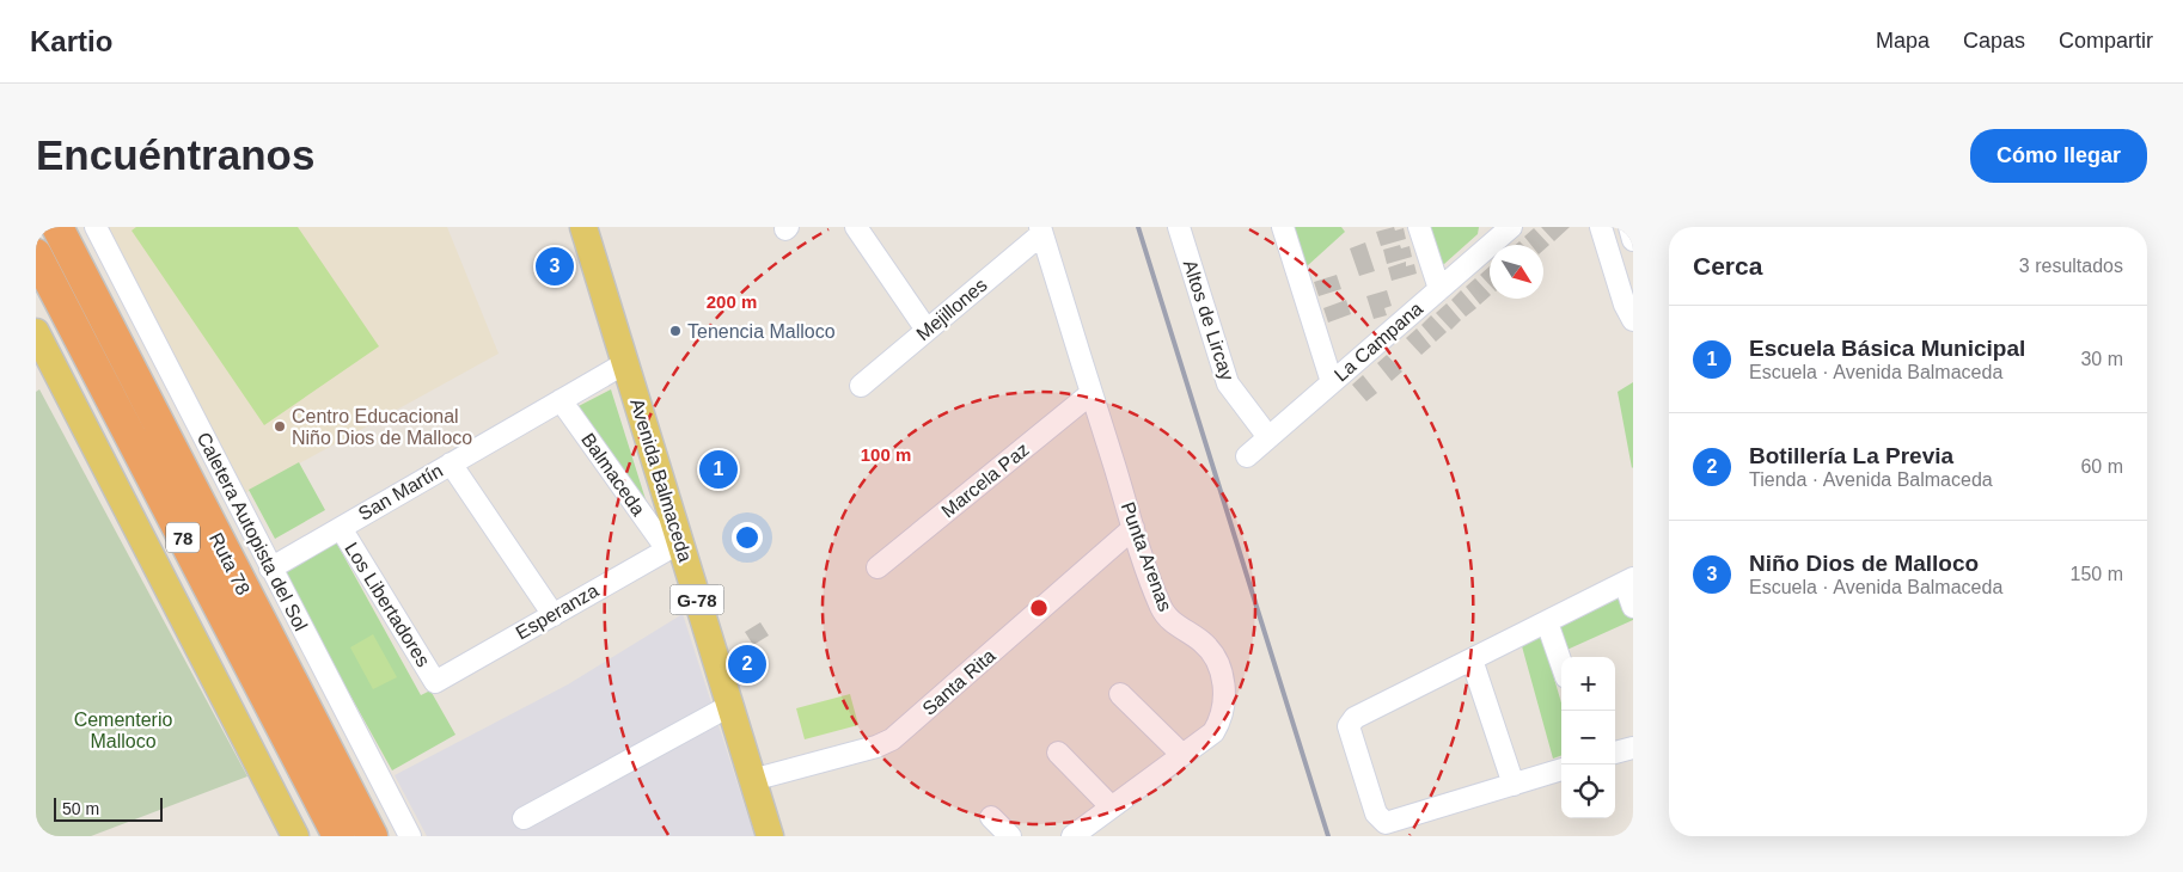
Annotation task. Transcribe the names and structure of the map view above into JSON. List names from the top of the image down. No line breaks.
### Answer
{"streets":{"highway":["78","Ruta 78"],"main road":["Avenida Balmaceda","G-78"],"street":["Mejillones","Altos de Lircay","La Campana","Balmaceda","Marcela Paz","San Martín","Caletera Autopista del Sol","Punta Arenas","Los Libertadores","Esperanza","Santa Rita"]},"crossings":[["Mejillones","Punta Arenas"],["Altos de Lircay","La Campana"],["Balmaceda","Avenida Balmaceda"],["Balmaceda","San Martín"],["Balmaceda","Esperanza"],["Avenida Balmaceda","San Martín"],["Avenida Balmaceda","Esperanza"],["Avenida Balmaceda","Santa Rita"],["Marcela Paz","Punta Arenas"],["San Martín","Caletera Autopista del Sol"],["San Martín","Los Libertadores"],["Punta Arenas","Santa Rita"],["Los Libertadores","Esperanza"]],"parks":["Cementerio Malloco"],"places":["Tenencia Malloco","Centro Educacional Niño Dios de Malloco"],"scale_bar":"50 m","north":"bottom right","page":{"header":"Kartio","nav":["Mapa","Capas","Compartir"],"buttons":"Cómo llegar","title":"Encuéntranos","heading":["Cerca","3 resultados"],"pins":["3","1","2"],"list":[{"mark":"1","name":"Escuela Básica Municipal","note":"Escuela · Avenida Balmaceda","value":"30 m"},{"mark":"2","name":"Botillería La Previa","note":"Tienda · Avenida Balmaceda","value":"60 m"},{"mark":"3","name":"Niño Dios de Malloco","note":"Escuela · Avenida Balmaceda","value":"150 m"}],"map_buttons":["+","−"],"scale":"50 m"},"rings":["200 m","100 m"]}
